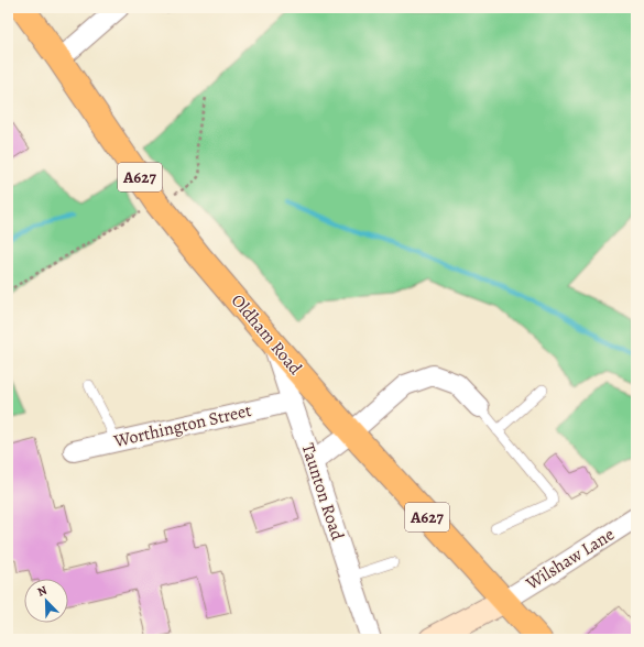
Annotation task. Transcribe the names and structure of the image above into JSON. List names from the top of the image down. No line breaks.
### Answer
{"streets":{"highway":["A627","Oldham Road"],"street":["Worthington Street","Taunton Road","Wilshaw Lane"]},"crossings":[["Oldham Road","Taunton Road"],["Oldham Road","Wilshaw Lane"],["Worthington Street","Taunton Road"]],"north":"top left"}
